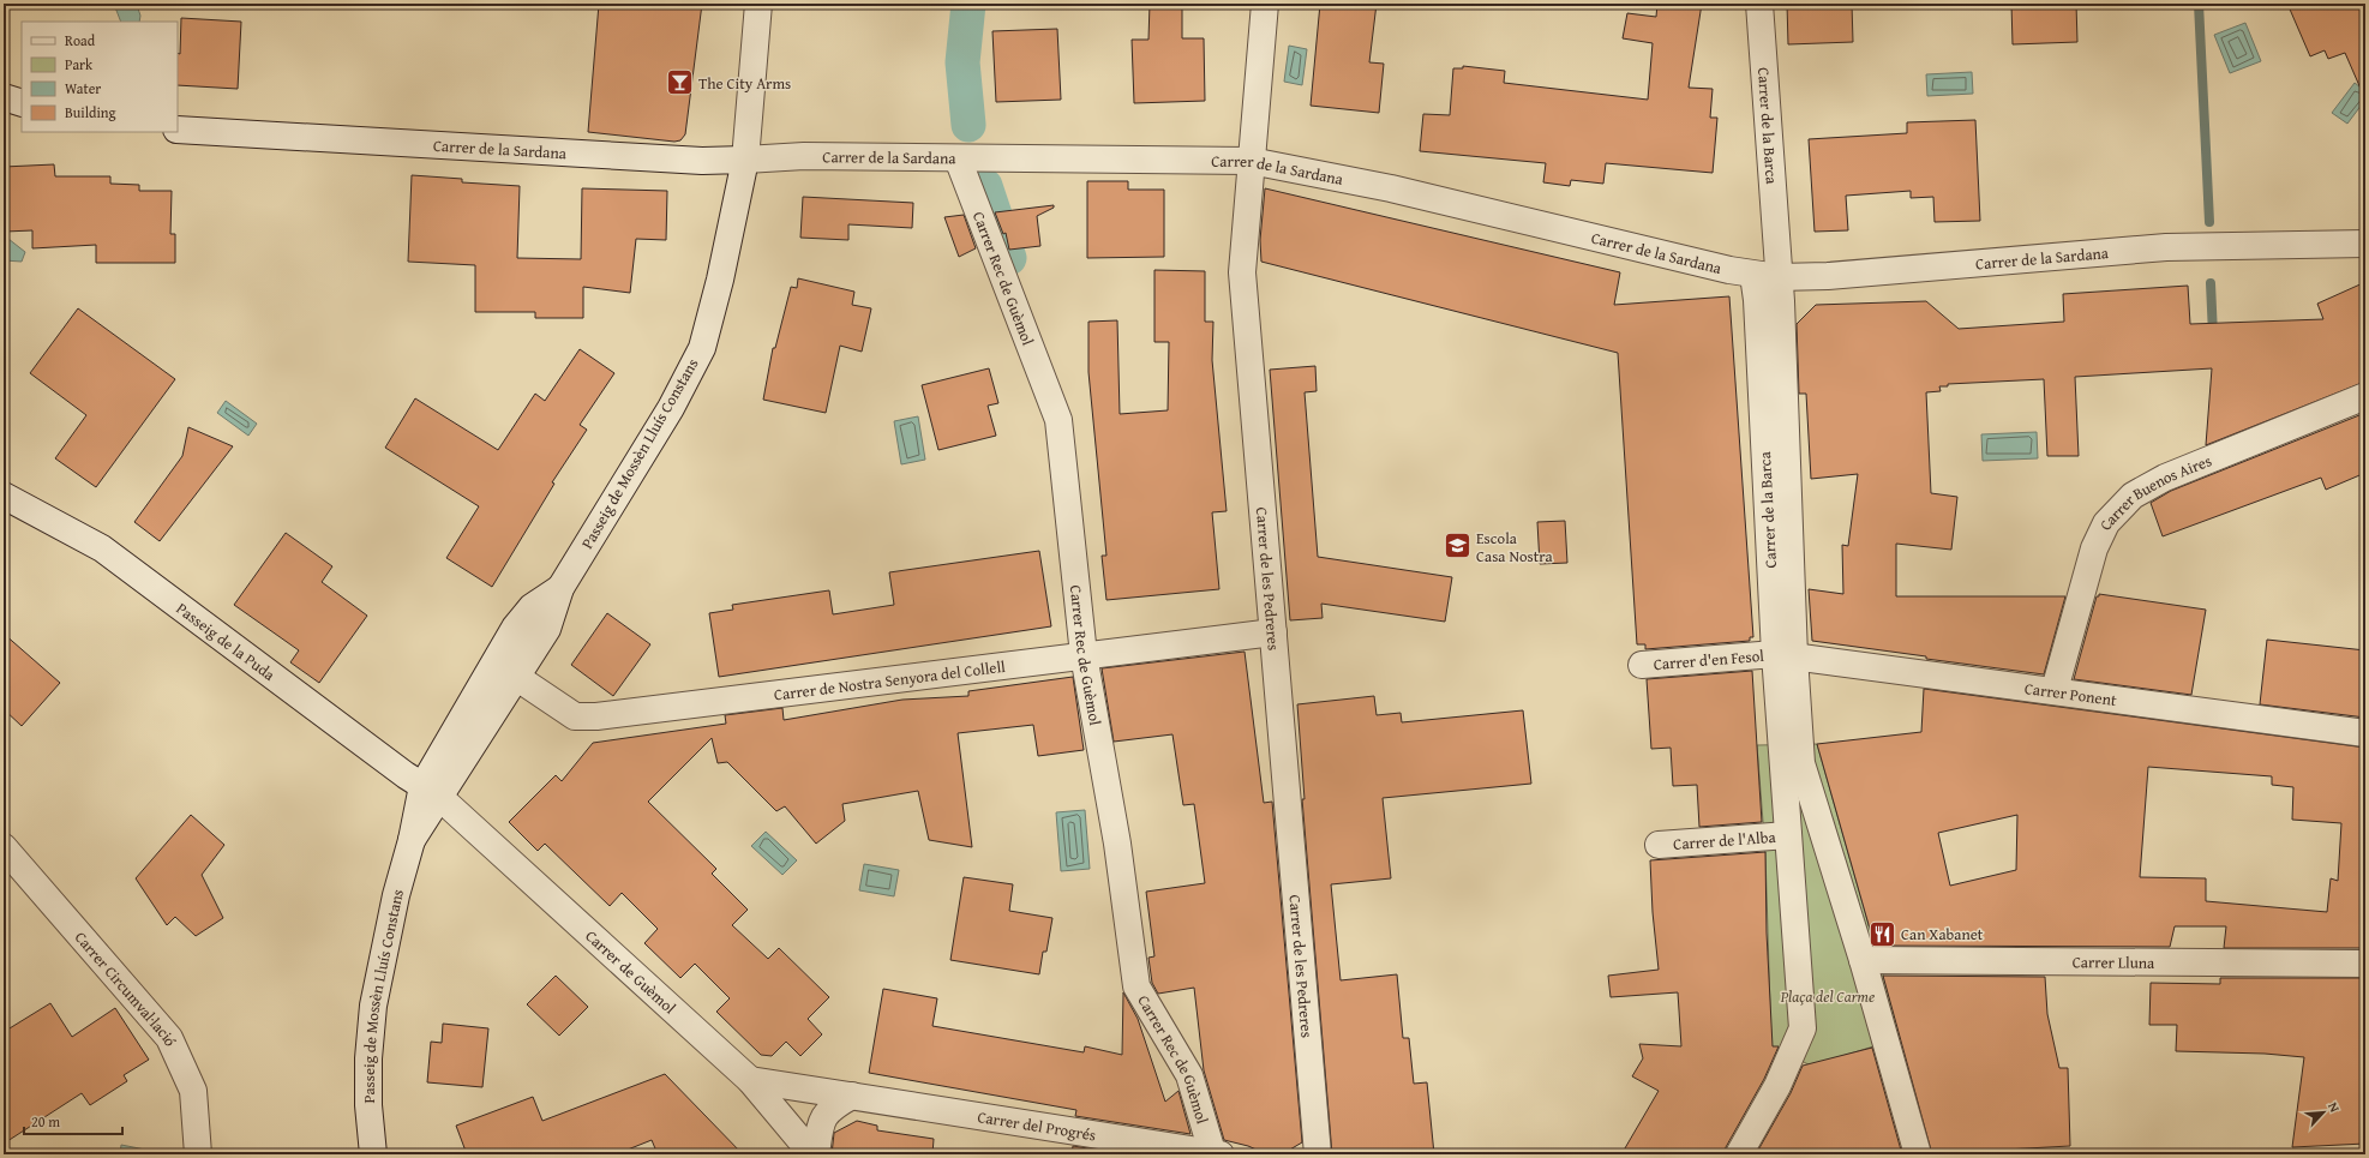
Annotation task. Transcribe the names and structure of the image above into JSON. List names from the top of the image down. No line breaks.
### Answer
{"streets":{"street":["Carrer de la Barca","Carrer de la Sardana","Carrer Rec de Guèmol","Passeig de Mossèn Lluís Constans","Carrer Buenos Aires","Carrer de les Pedreres","Passeig de la Puda","Carrer d'en Fesol","Carrer de Nostra Senyora del Collell","Carrer Ponent","Carrer de l'Alba","Carrer Lluna","Carrer de Guèmol","Carrer Circumval·lació","Carrer del Progrés"]},"crossings":[["Carrer de la Barca","Carrer de la Sardana"],["Carrer de la Barca","Carrer d'en Fesol"],["Carrer de la Barca","Carrer Ponent"],["Carrer de la Sardana","Carrer Rec de Guèmol"],["Carrer de la Sardana","Passeig de Mossèn Lluís Constans"],["Carrer de la Sardana","Carrer de les Pedreres"],["Carrer Rec de Guèmol","Carrer de Nostra Senyora del Collell"],["Carrer Rec de Guèmol","Carrer del Progrés"],["Passeig de Mossèn Lluís Constans","Passeig de la Puda"],["Passeig de Mossèn Lluís Constans","Carrer de Nostra Senyora del Collell"],["Passeig de Mossèn Lluís Constans","Carrer de Guèmol"],["Carrer Buenos Aires","Carrer Ponent"],["Carrer de les Pedreres","Carrer de Nostra Senyora del Collell"],["Passeig de la Puda","Carrer de Guèmol"],["Carrer d'en Fesol","Carrer Ponent"],["Carrer de Guèmol","Carrer del Progrés"]],"parks":["Plaça del Carme"],"places":{"bar":["The City Arms"],"school or university":["Escola Casa Nostra"],"restaurant":["Can Xabanet"]},"legend":["Road","Park","Water","Building"],"scale_bar":"20 m","north":"top right"}
